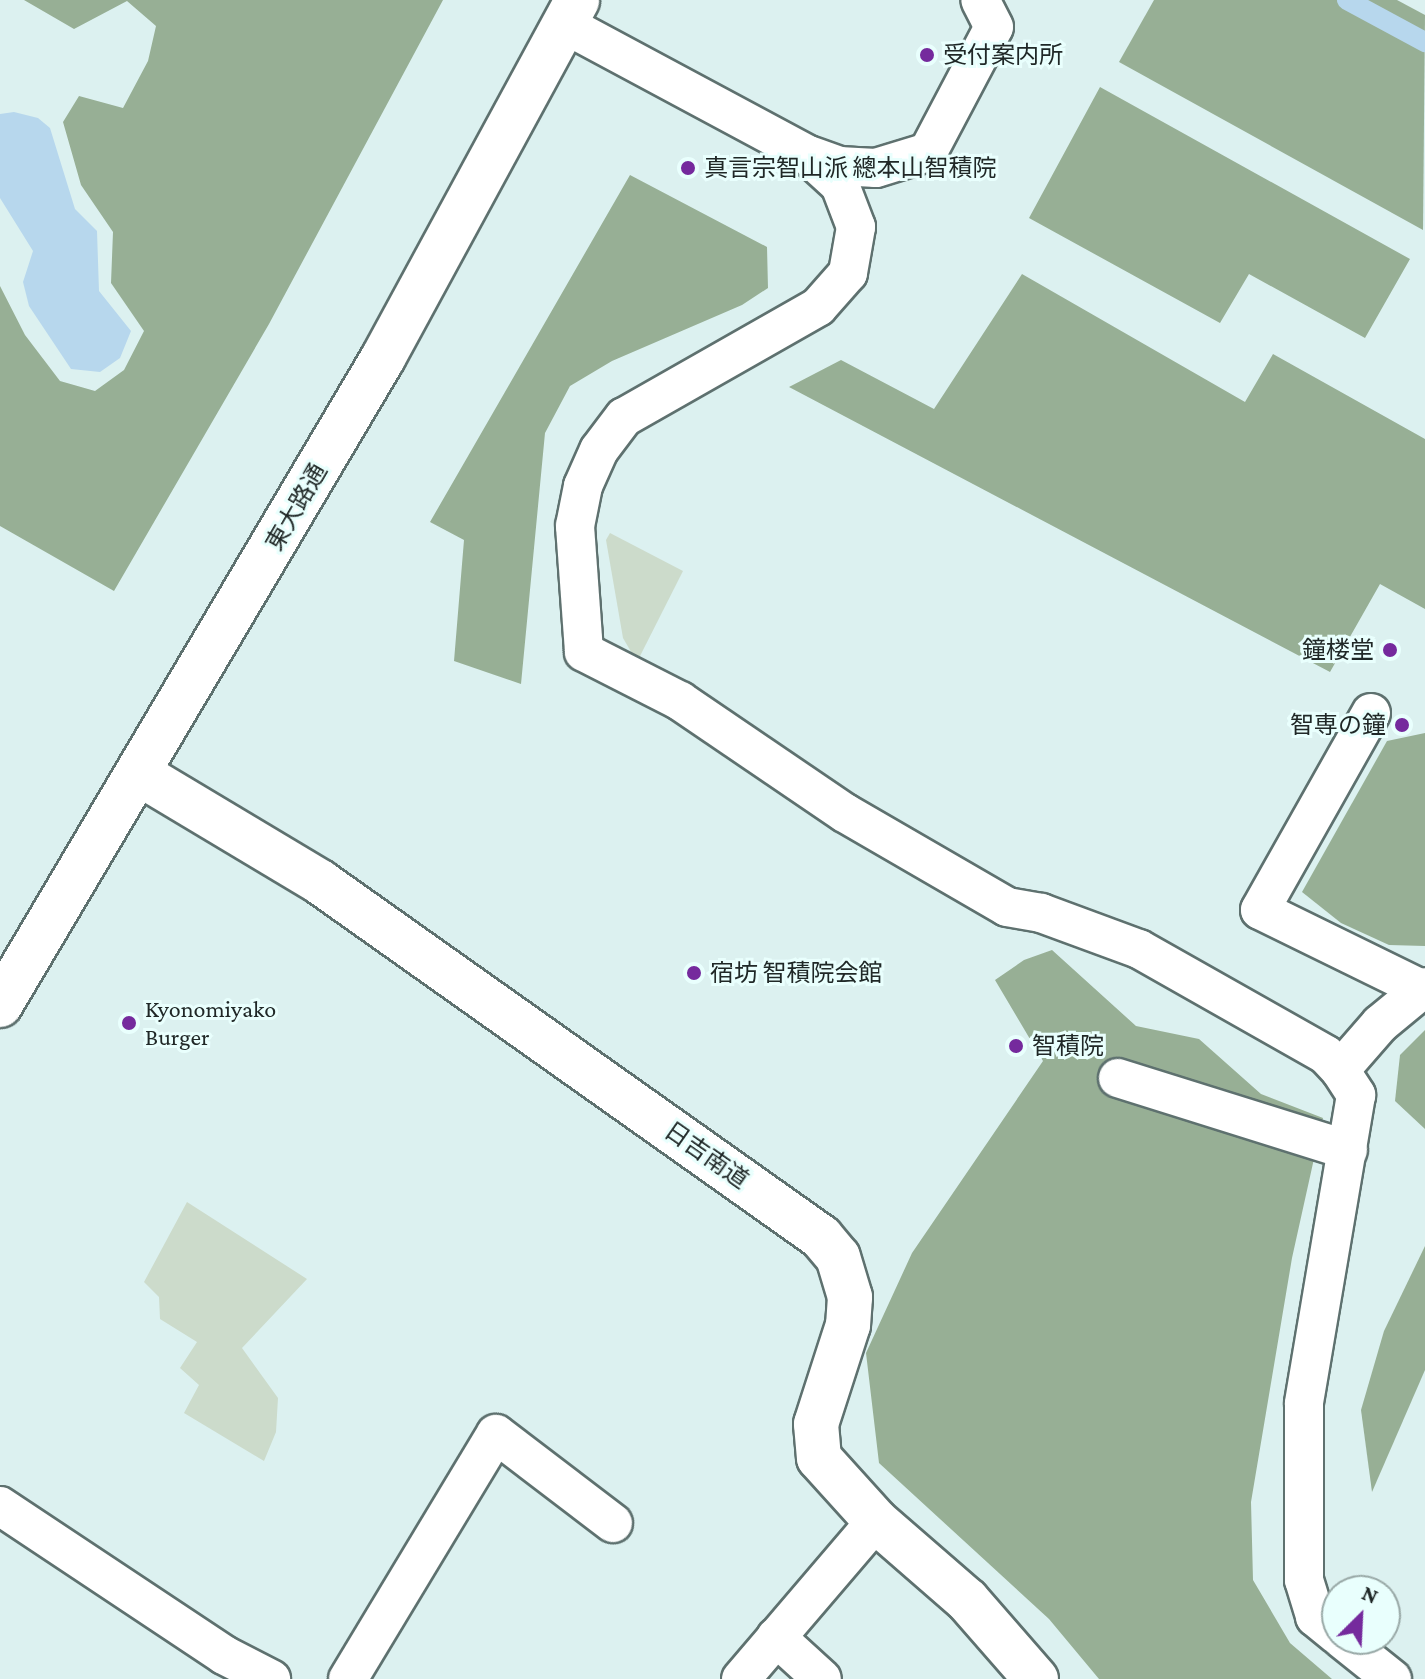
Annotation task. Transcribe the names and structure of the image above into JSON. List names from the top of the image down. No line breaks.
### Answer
{"streets":{"street":["東大路通","日吉南道"]},"crossings":[["東大路通","日吉南道"]],"places":["受付案内所","真言宗智山派 總本山智積院","鐘楼堂","智専の鐘","宿坊 智積院会館","Kyonomiyako Burger","智積院"],"north":"top right"}
